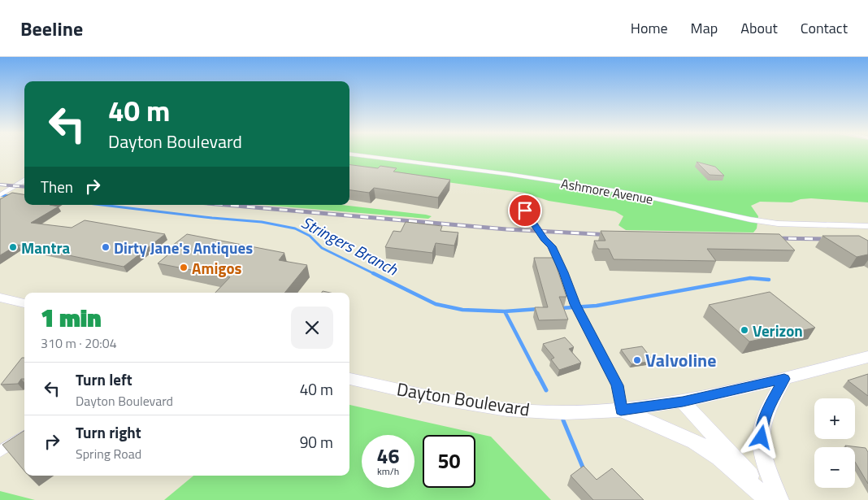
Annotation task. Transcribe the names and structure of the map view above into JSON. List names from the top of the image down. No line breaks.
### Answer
{"streets":{"main road":["Dayton Boulevard"],"street":["Ashmore Avenue"]},"water":["Stringers Branch"],"places":["Mantra","Dirty Jane's Antiques","Amigos","Verizon","Valvoline"],"page":{"header":"Beeline","nav":["Home","Map","About","Contact"],"turn":["40 m","Dayton Boulevard"],"then":"Then","heading":["1 min","310 m · 20:04"],"list":[{"name":"Turn left","note":"Dayton Boulevard","value":"40 m"},{"name":"Turn right","note":"Spring Road","value":"90 m"}],"map_buttons":["+","−"],"speed":"46 km/h","limit":"50"}}
